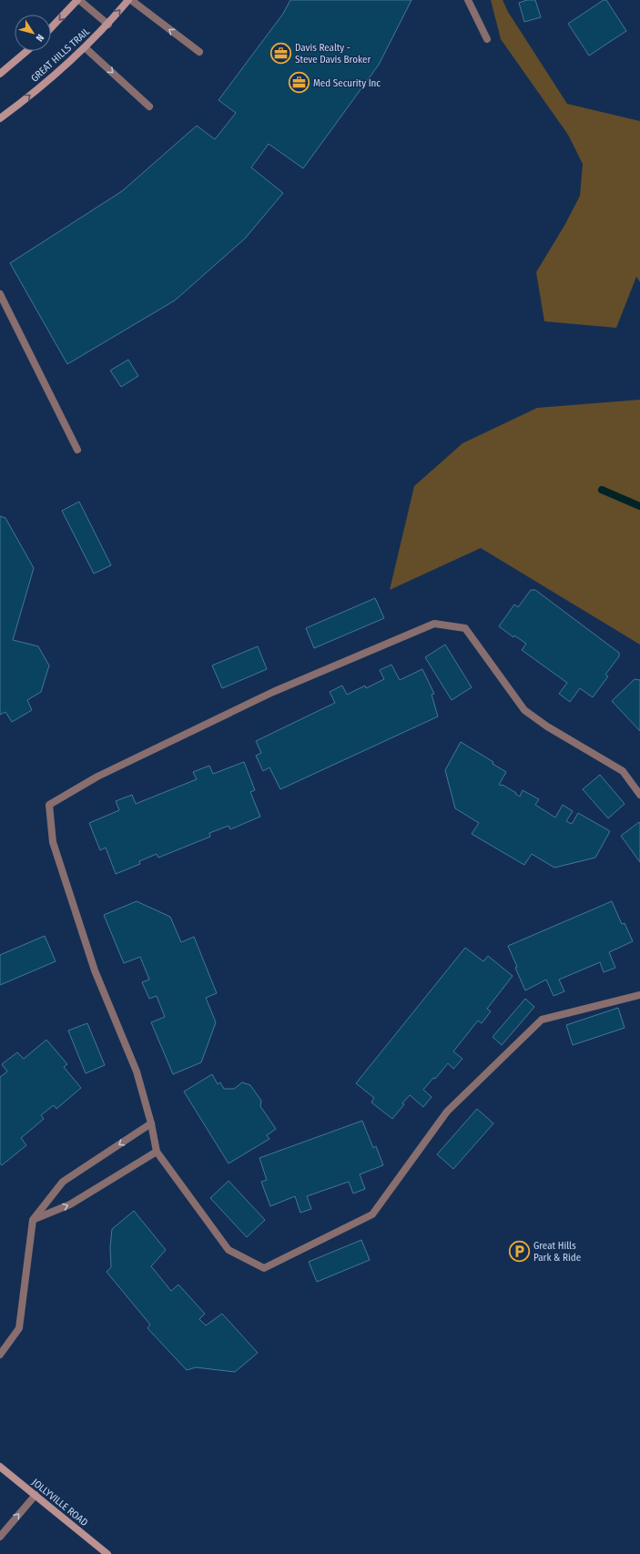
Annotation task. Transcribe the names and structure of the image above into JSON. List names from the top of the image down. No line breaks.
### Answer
{"streets":{"street":["GREAT HILLS TRAIL","JOLLYVILLE ROAD"]},"places":{"office":["Davis Realty - Steve Davis Broker","Med Security Inc"],"parking":["Great Hills Park & Ride"]},"north":"bottom right"}
